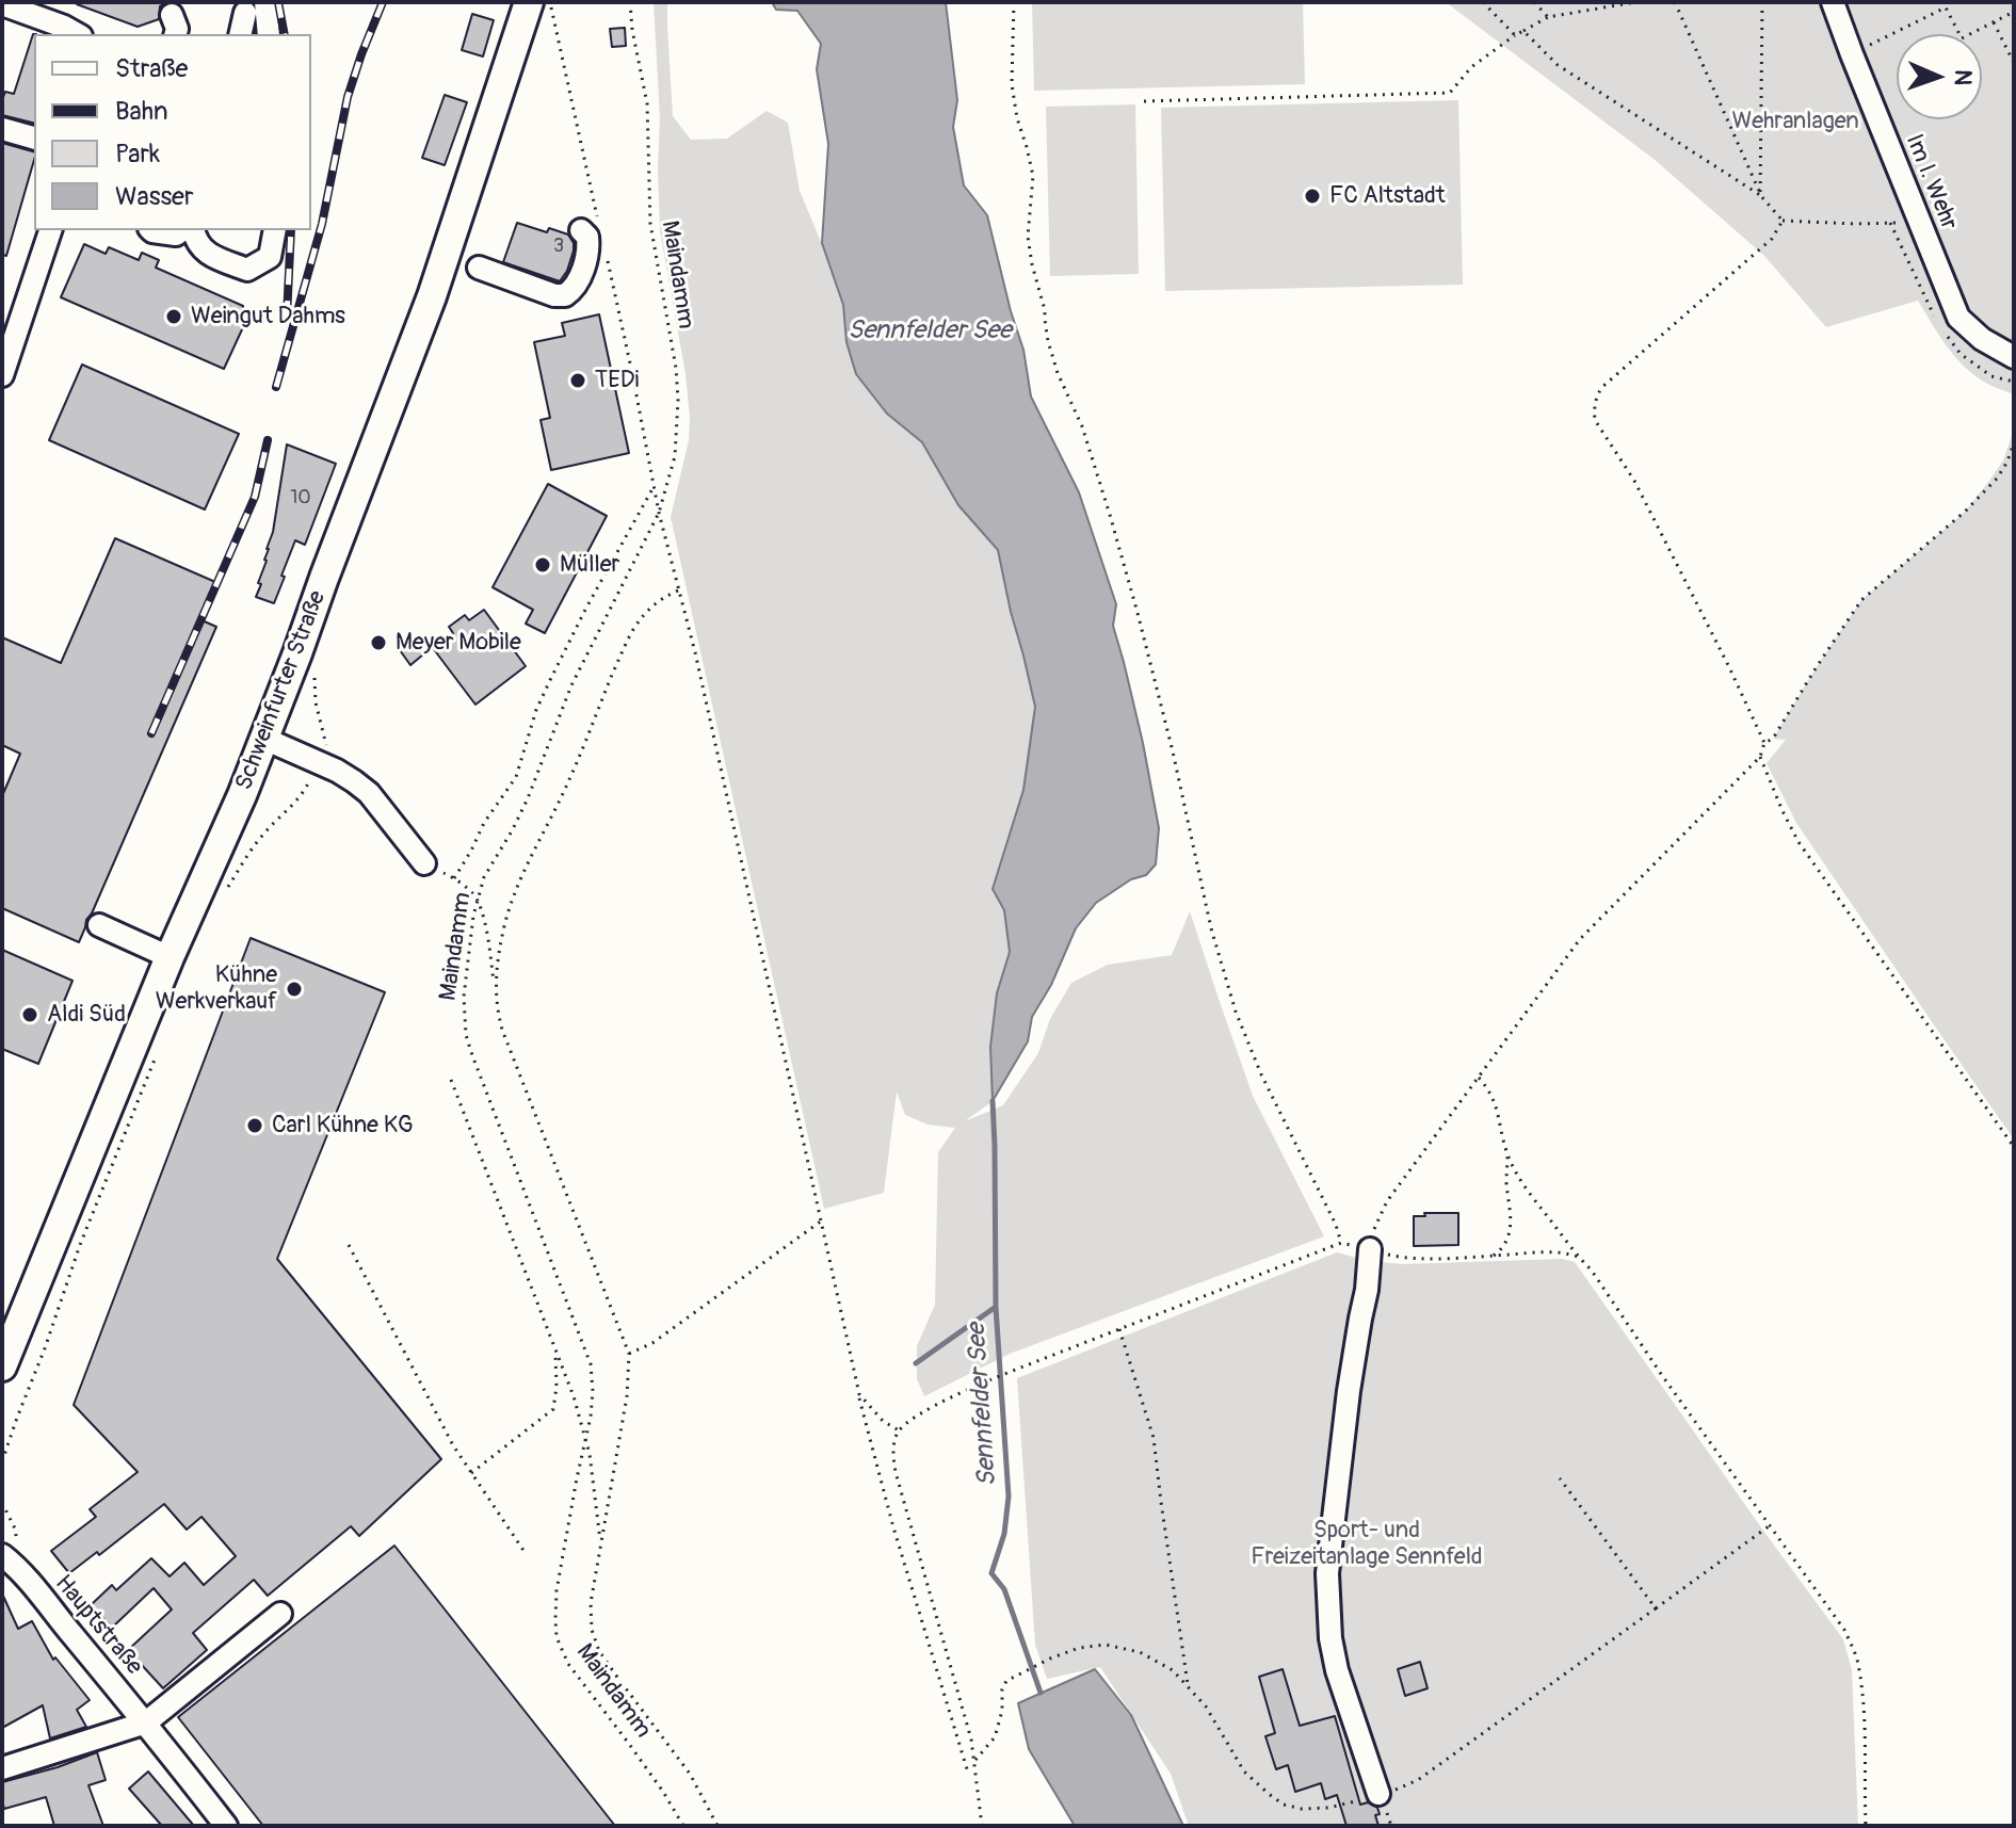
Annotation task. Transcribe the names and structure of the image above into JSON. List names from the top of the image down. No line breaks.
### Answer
{"streets":{"main road":["Schweinfurter Straße"],"street":["Im I. Wehr","Hauptstraße"],"path":["Maindamm"]},"water":["Sennfelder See"],"parks":["Wehranlagen","Sport- und Freizeitanlage Sennfeld"],"places":["FC Altstadt","Weingut Dahms","TEDi","Müller","Meyer Mobile","Kühne Werkverkauf","Aldi Süd","Carl Kühne KG"],"house_numbers":["3","10"],"legend":["Straße","Bahn","Park","Wasser"],"north":"right"}
